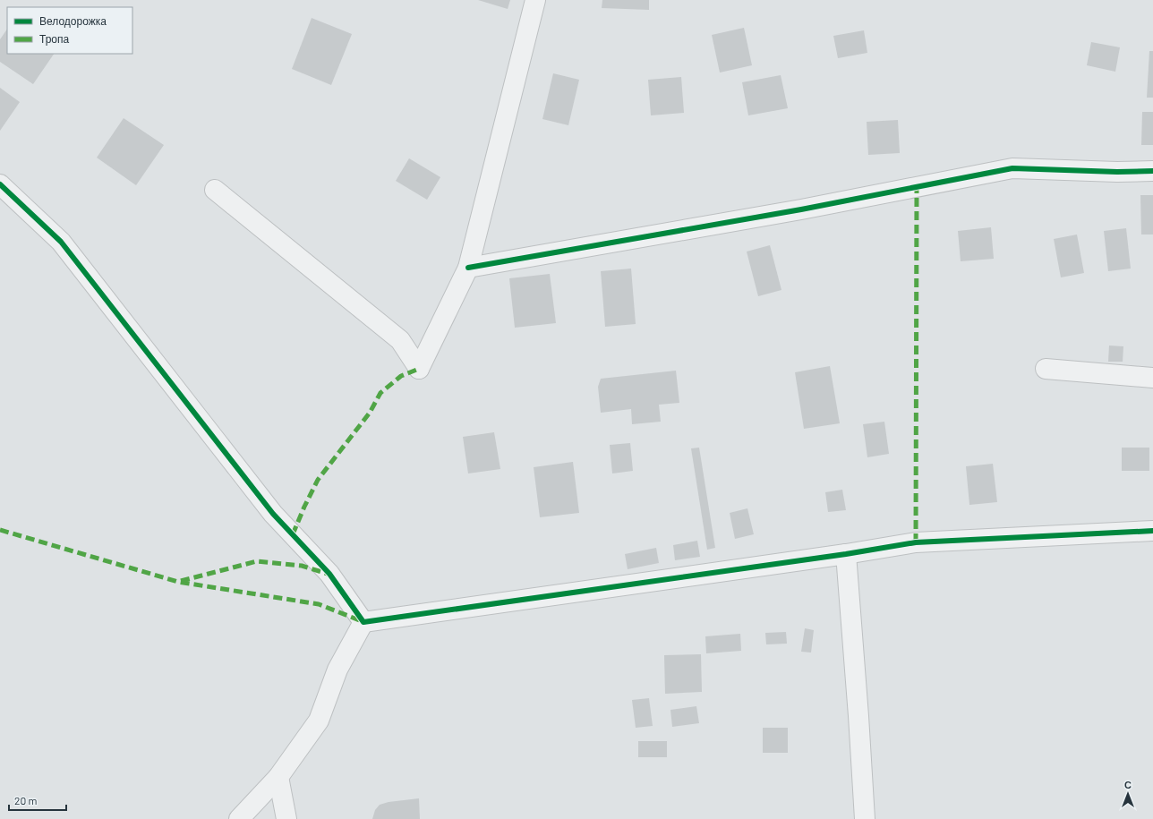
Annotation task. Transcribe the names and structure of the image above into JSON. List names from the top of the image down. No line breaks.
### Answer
{"legend":["Велодорожка","Тропа"],"scale_bar":"20 m","north":"top"}
